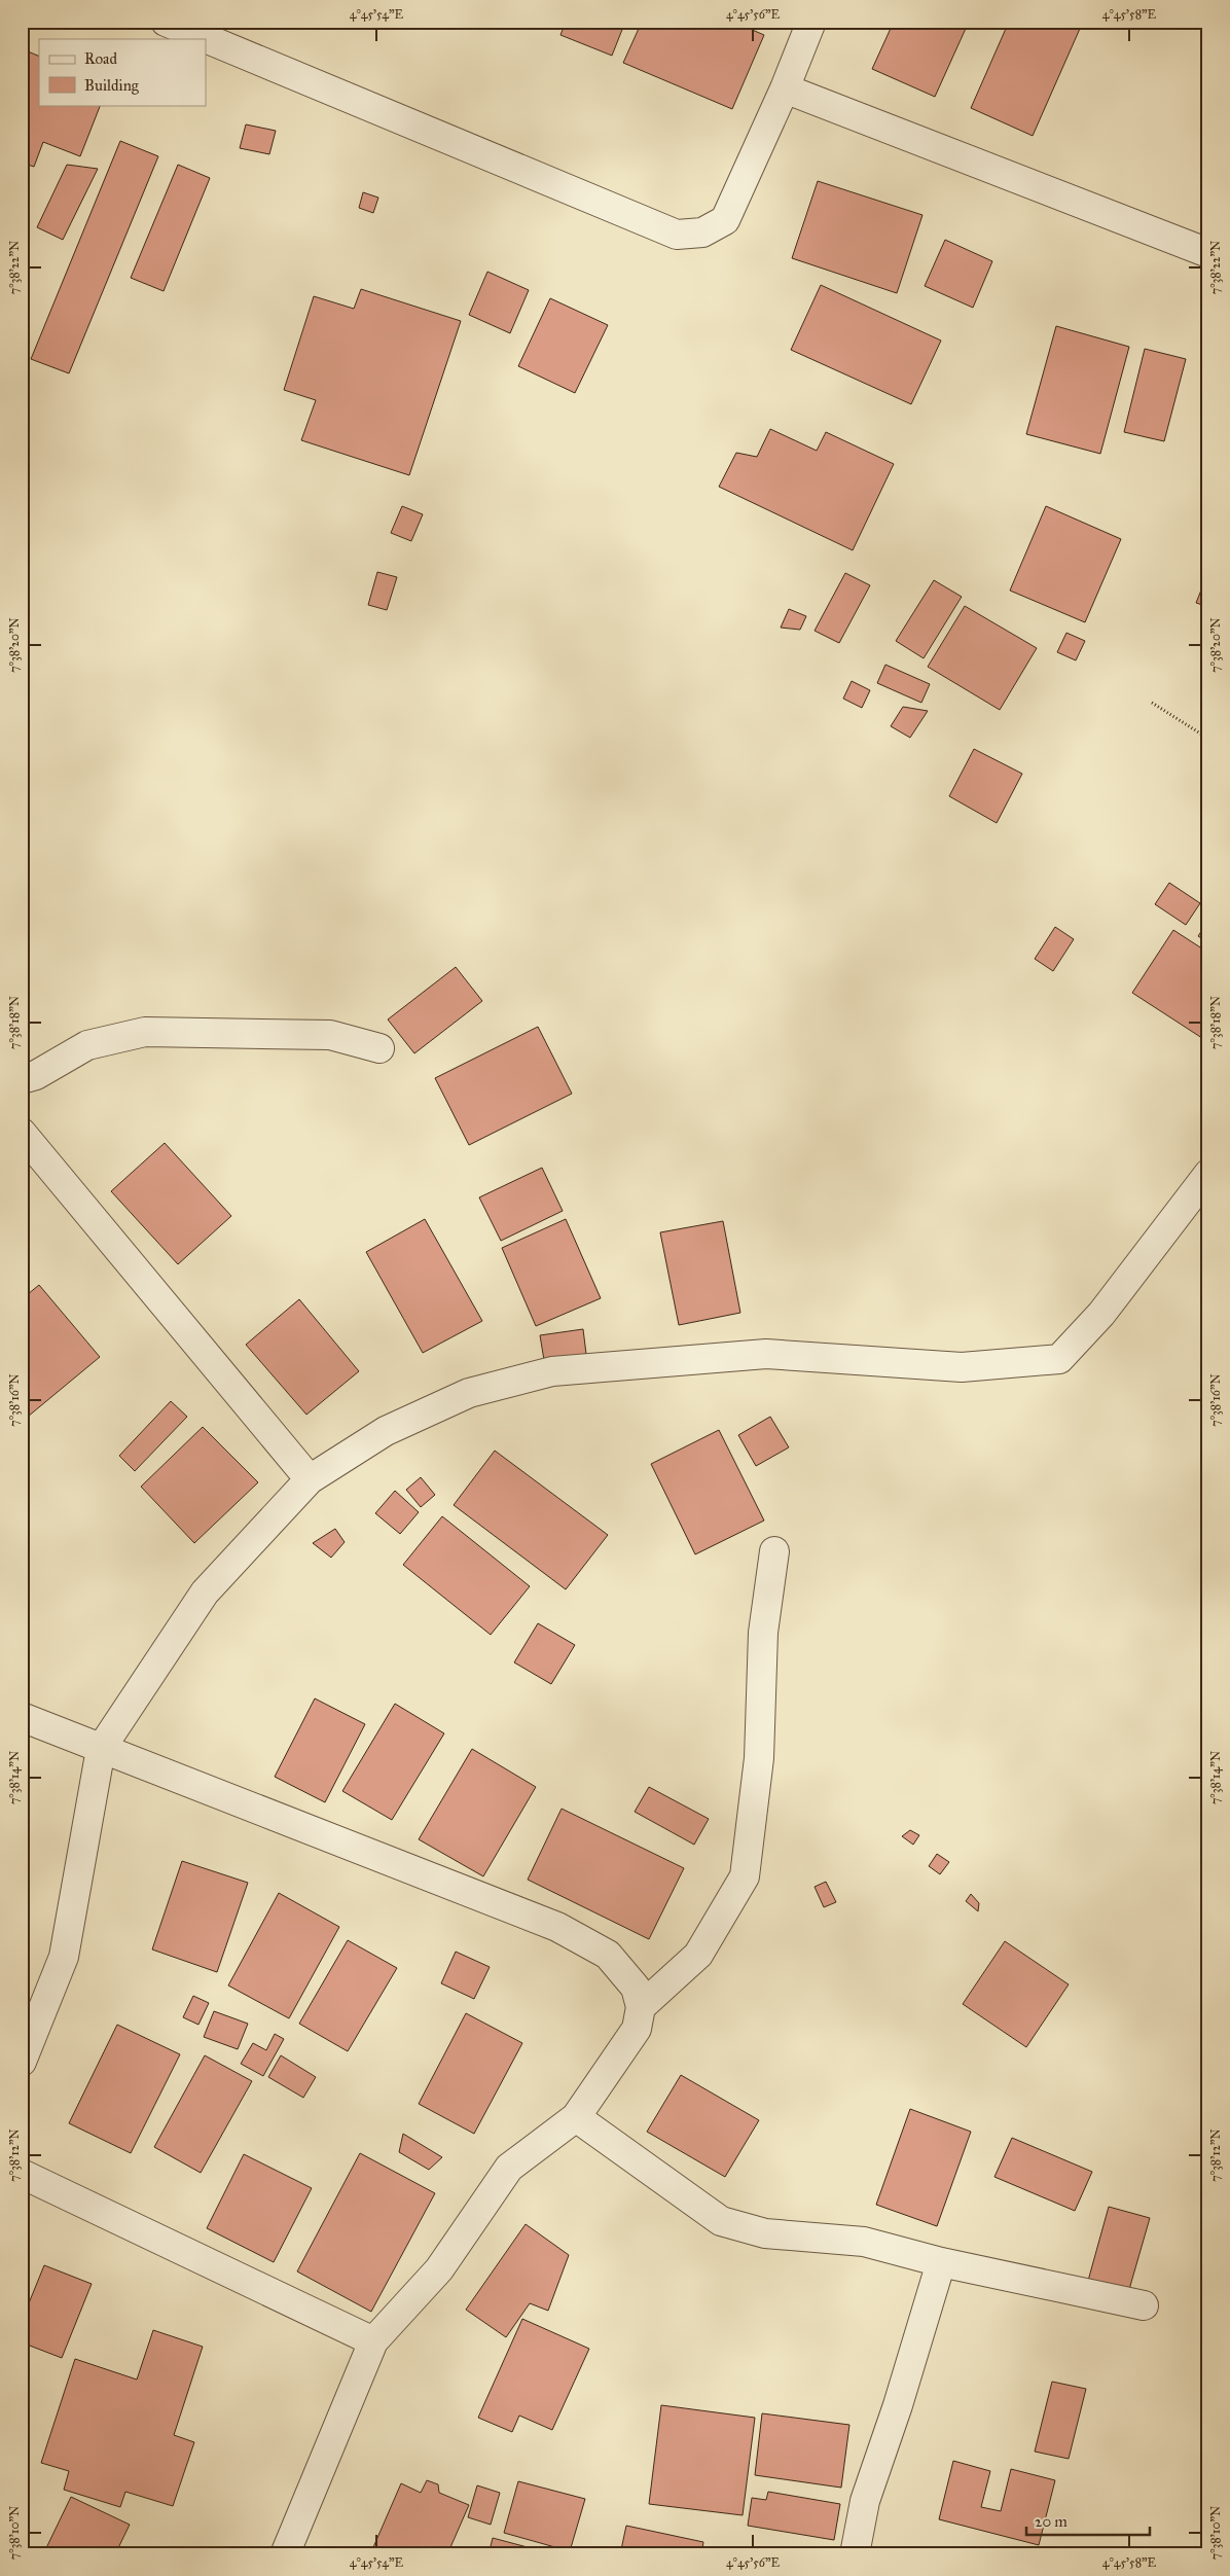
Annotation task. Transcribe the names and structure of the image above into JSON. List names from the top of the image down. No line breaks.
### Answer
{"legend":["Road","Building"],"scale_bar":"20 m","coordinates":["4°45'54\"E","4°45'56\"E","4°45'58\"E","7°38'22\"N","7°38'20\"N","7°38'18\"N","7°38'16\"N","7°38'14\"N","7°38'12\"N","7°38'10\"N"]}
